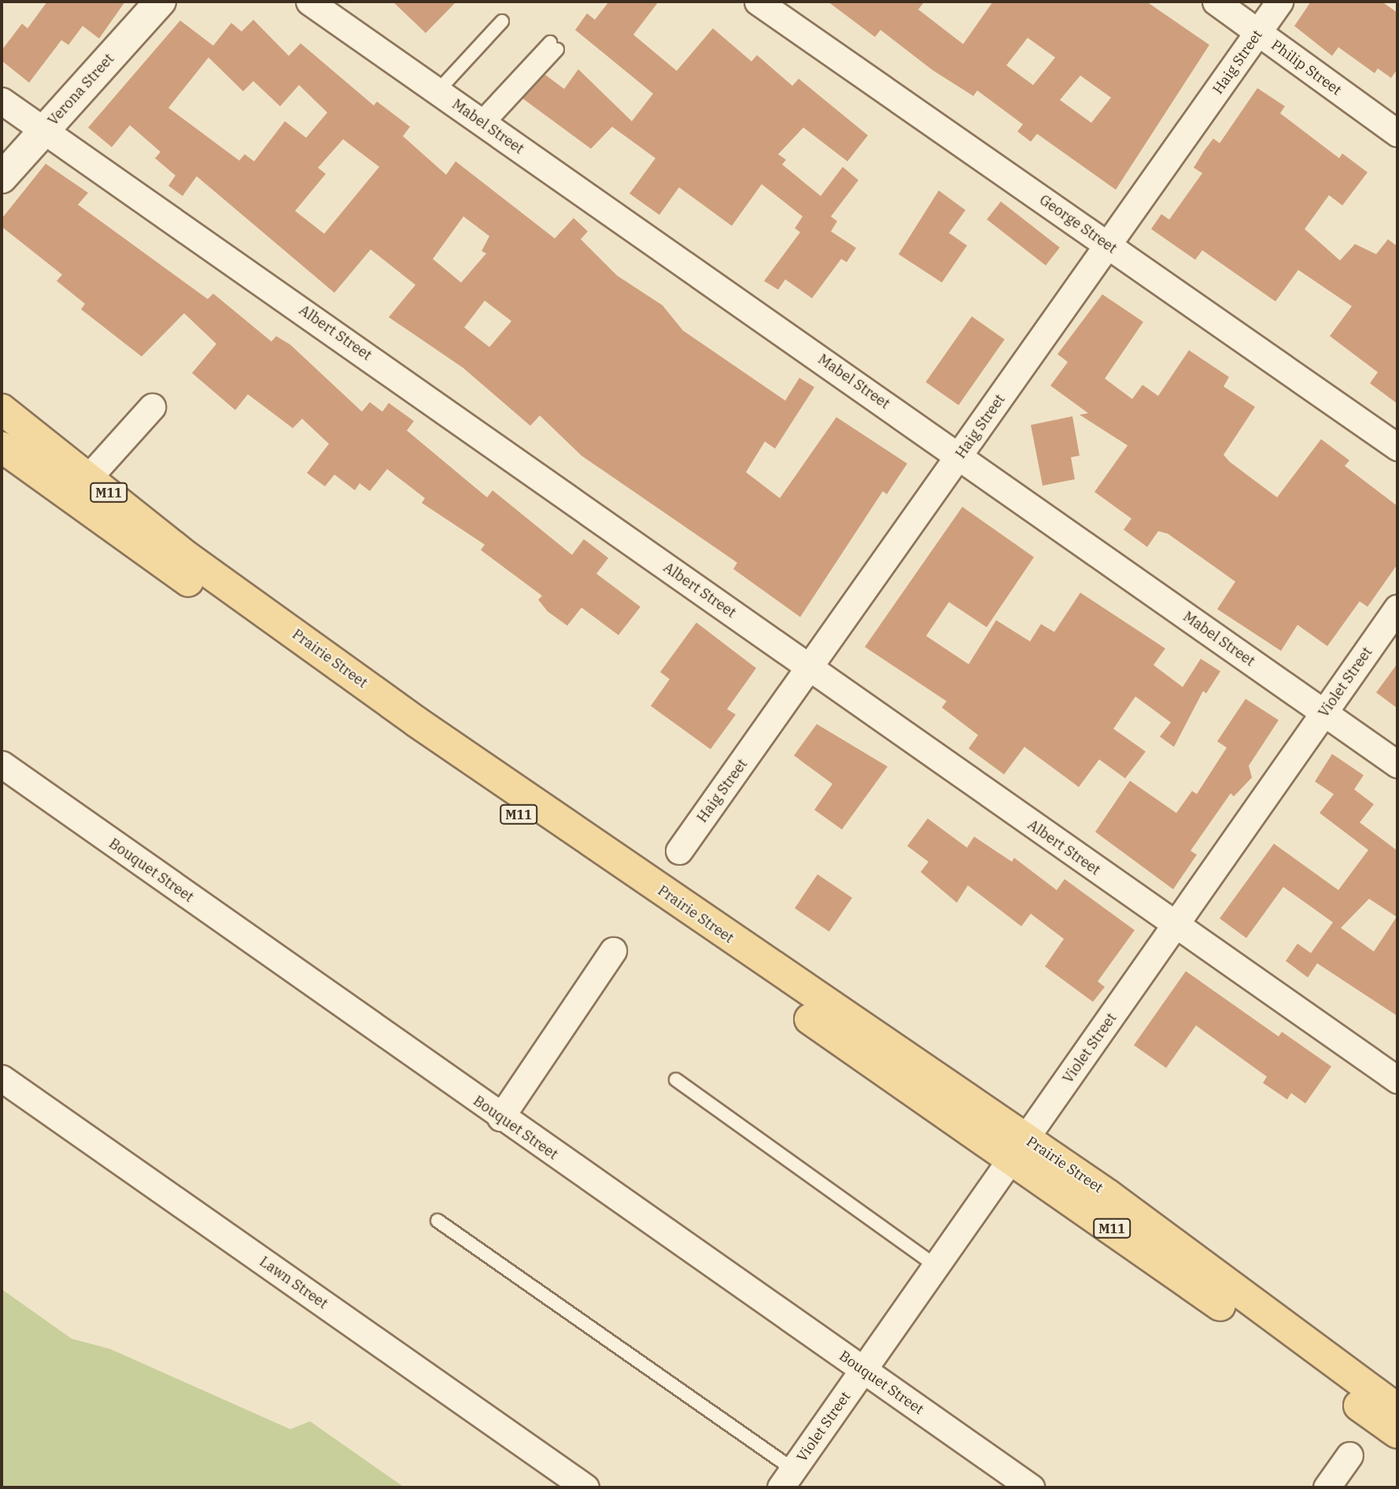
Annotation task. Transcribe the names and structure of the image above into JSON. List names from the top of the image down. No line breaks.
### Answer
{"streets":{"main road":["Verona Street","M11","Prairie Street"],"street":["Haig Street","Philip Street","Mabel Street","George Street","Albert Street","Violet Street","Bouquet Street","Lawn Street"]},"crossings":[["Haig Street","Philip Street"],["Haig Street","Mabel Street"],["Haig Street","George Street"],["Haig Street","Albert Street"],["Verona Street","Albert Street"],["Mabel Street","Violet Street"],["Albert Street","Violet Street"],["Prairie Street","Violet Street"],["Violet Street","Bouquet Street"]]}
